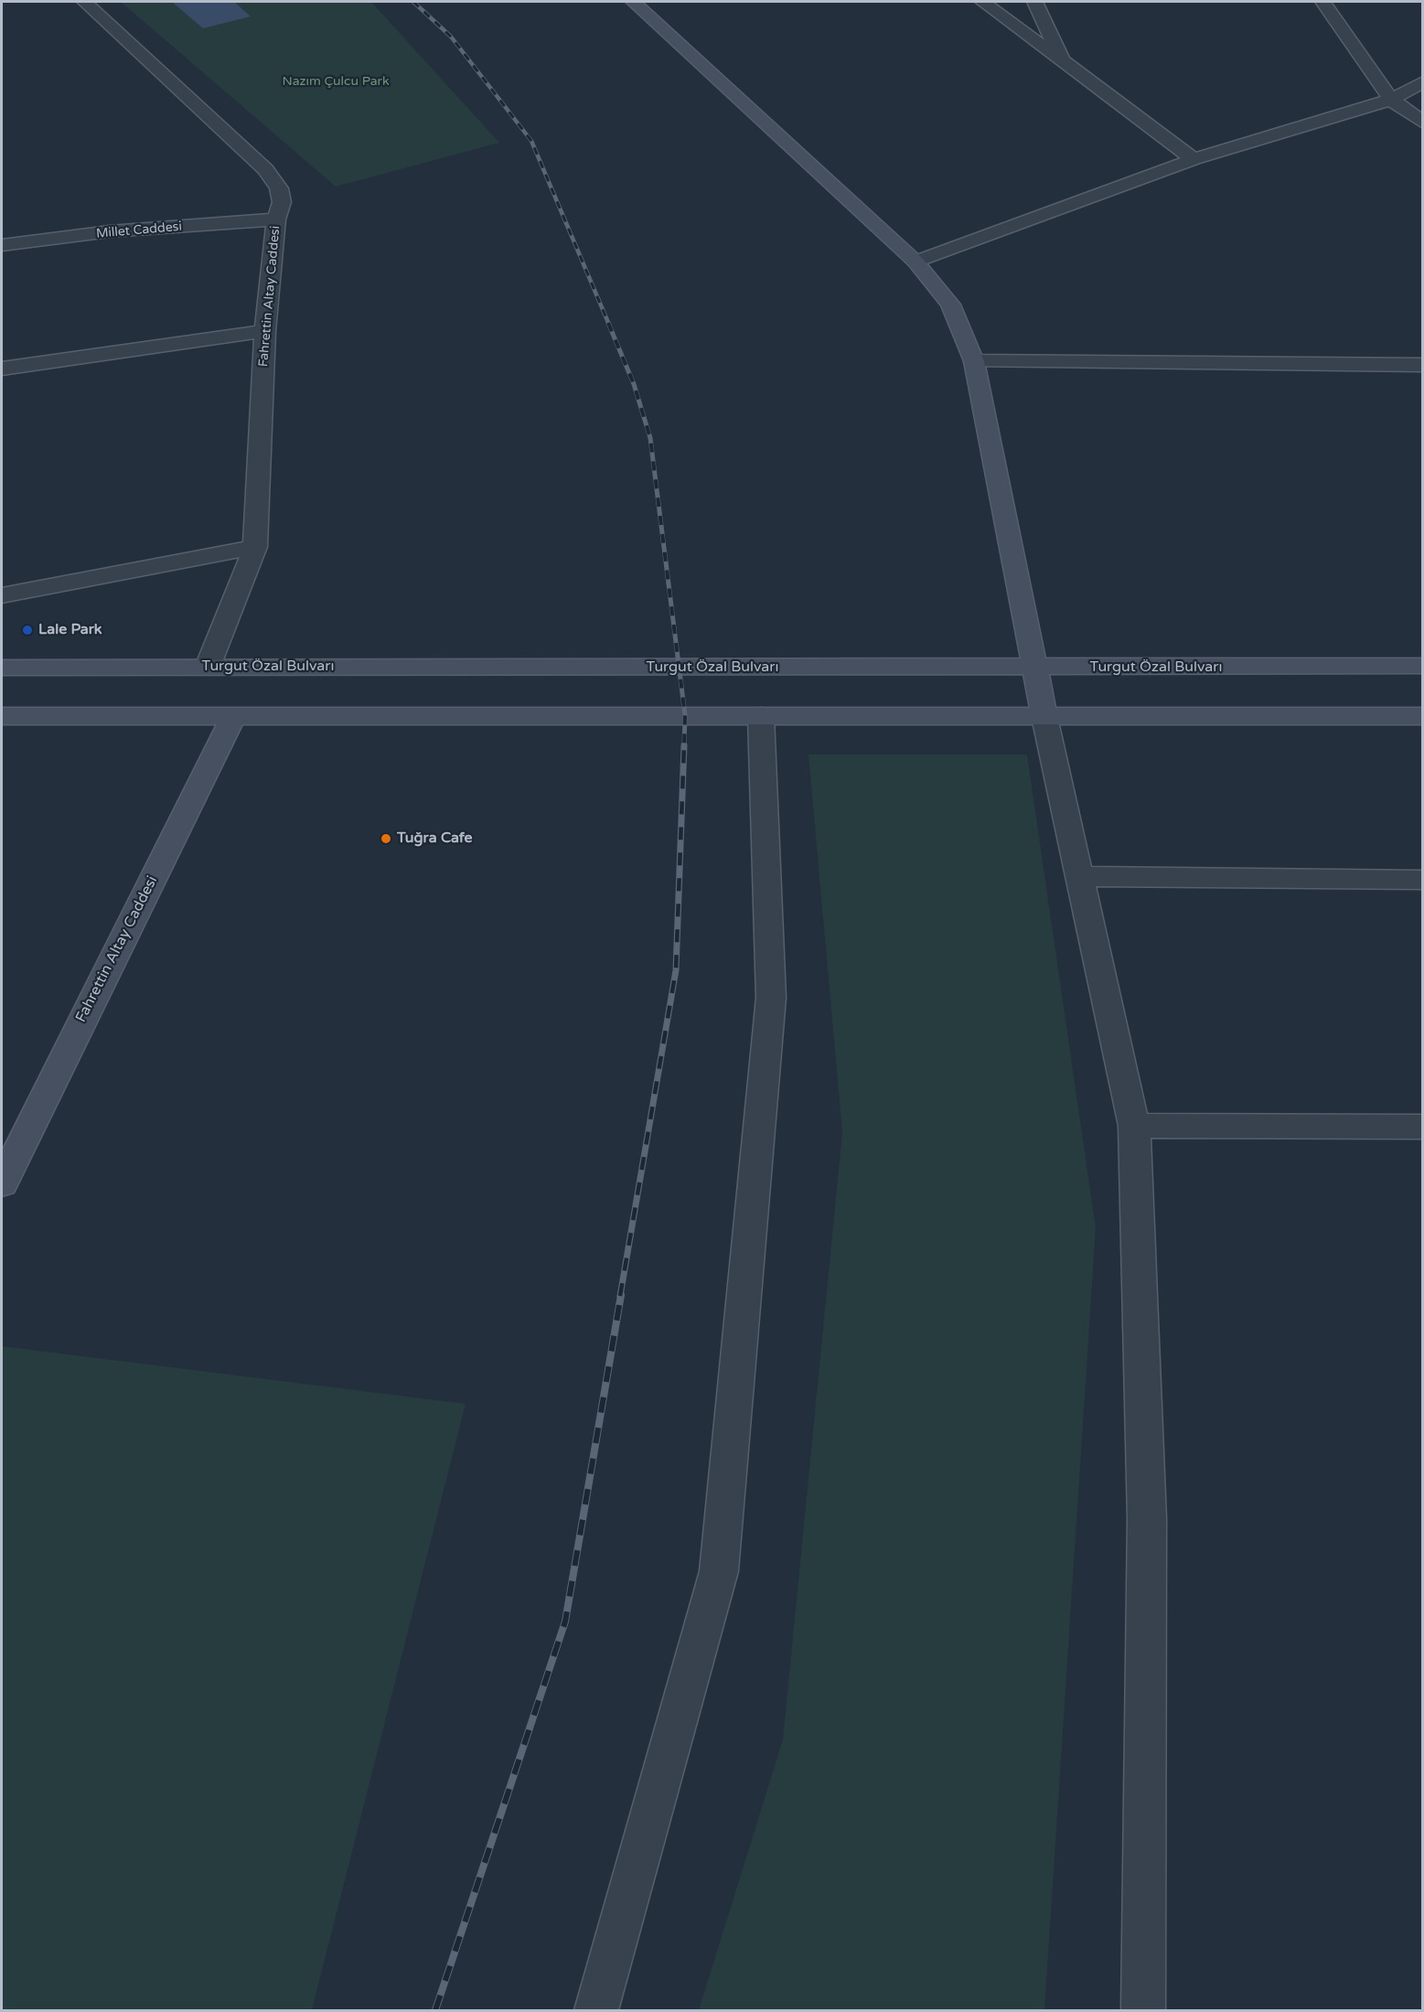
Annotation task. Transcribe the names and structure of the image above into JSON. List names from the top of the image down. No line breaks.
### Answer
{"streets":{"main road":["Fahrettin Altay Caddesi","Turgut Özal Bulvarı"],"street":["Millet Caddesi"]},"crossings":[["Millet Caddesi","Fahrettin Altay Caddesi"],["Fahrettin Altay Caddesi","Turgut Özal Bulvarı"]],"parks":["Nazım Çulcu Park"],"places":["Lale Park","Tuğra Cafe"]}
